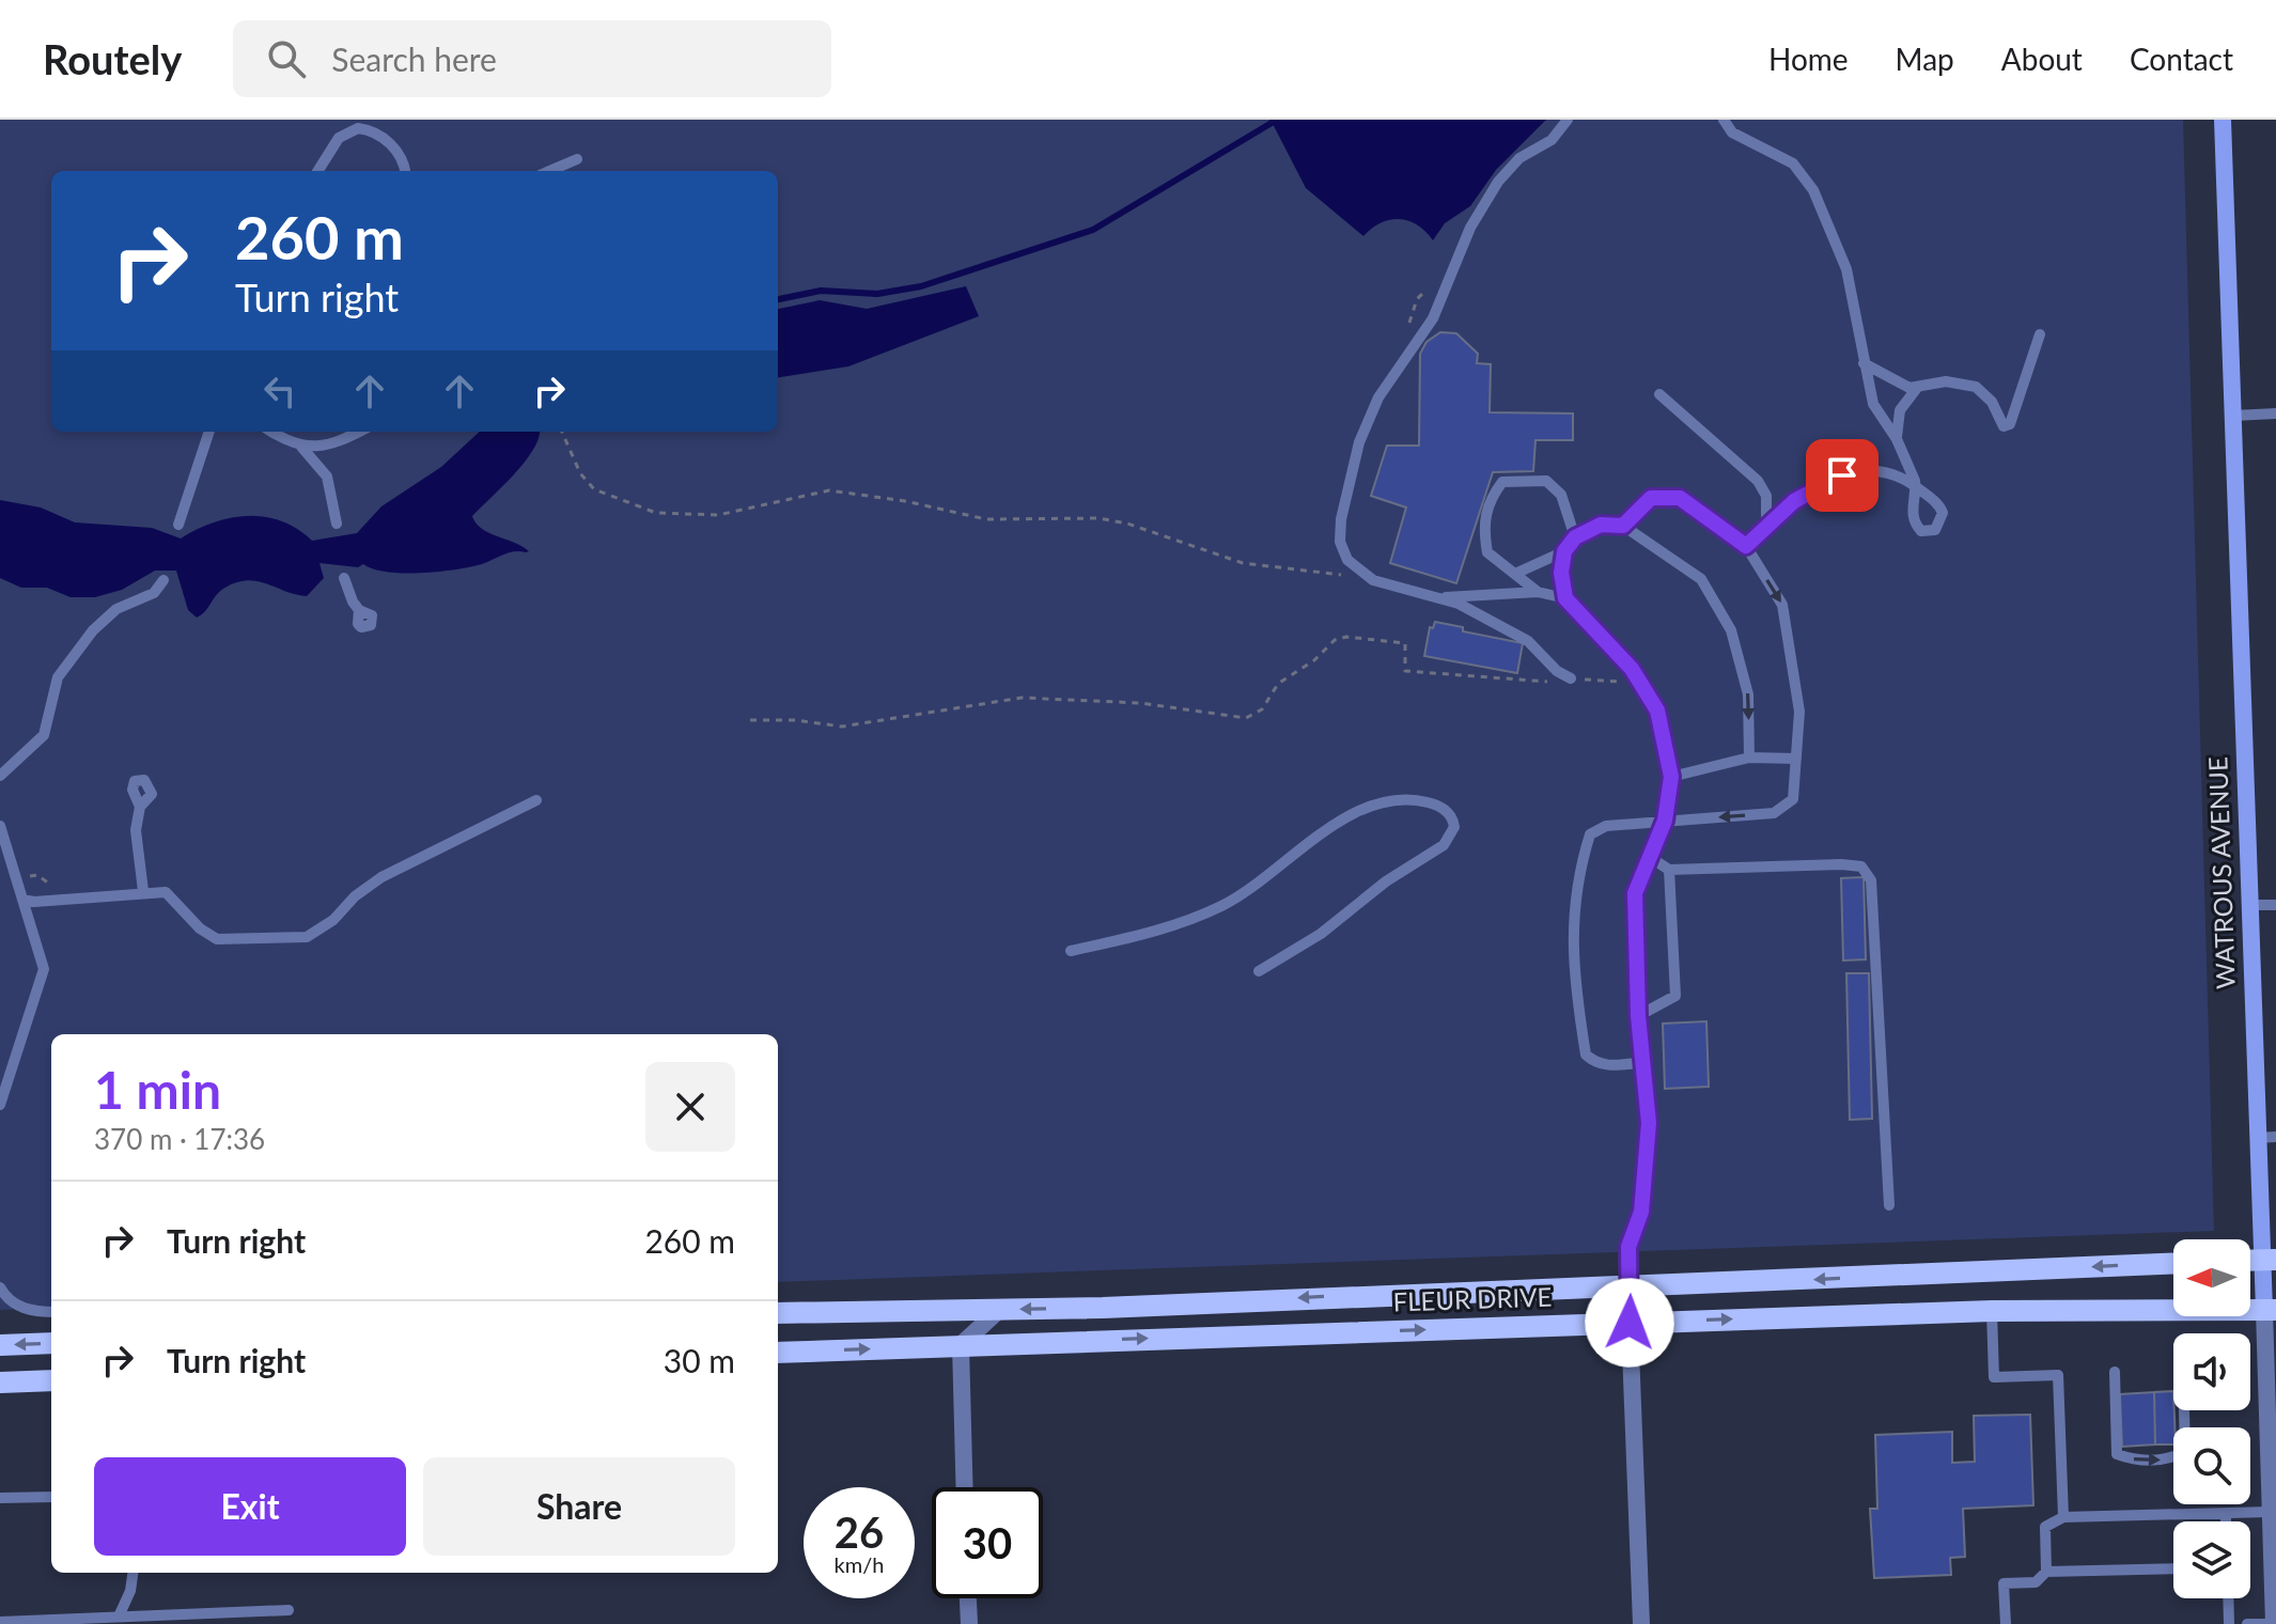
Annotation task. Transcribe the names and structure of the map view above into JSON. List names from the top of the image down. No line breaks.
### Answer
{"streets":{"main road":["FLEUR DRIVE"],"street":["WATROUS AVENUE"]},"crossings":[["WATROUS AVENUE","FLEUR DRIVE"]],"north":"left","page":{"header":"Routely","search":"Search here","nav":["Home","Map","About","Contact"],"turn":["260 m","Turn right"],"heading":["1 min","370 m · 17:36"],"list":[{"name":"Turn right","value":"260 m"},{"name":"Turn right","value":"30 m"}],"buttons":["Exit","Share"],"speed":"26 km/h","limit":"30"}}
